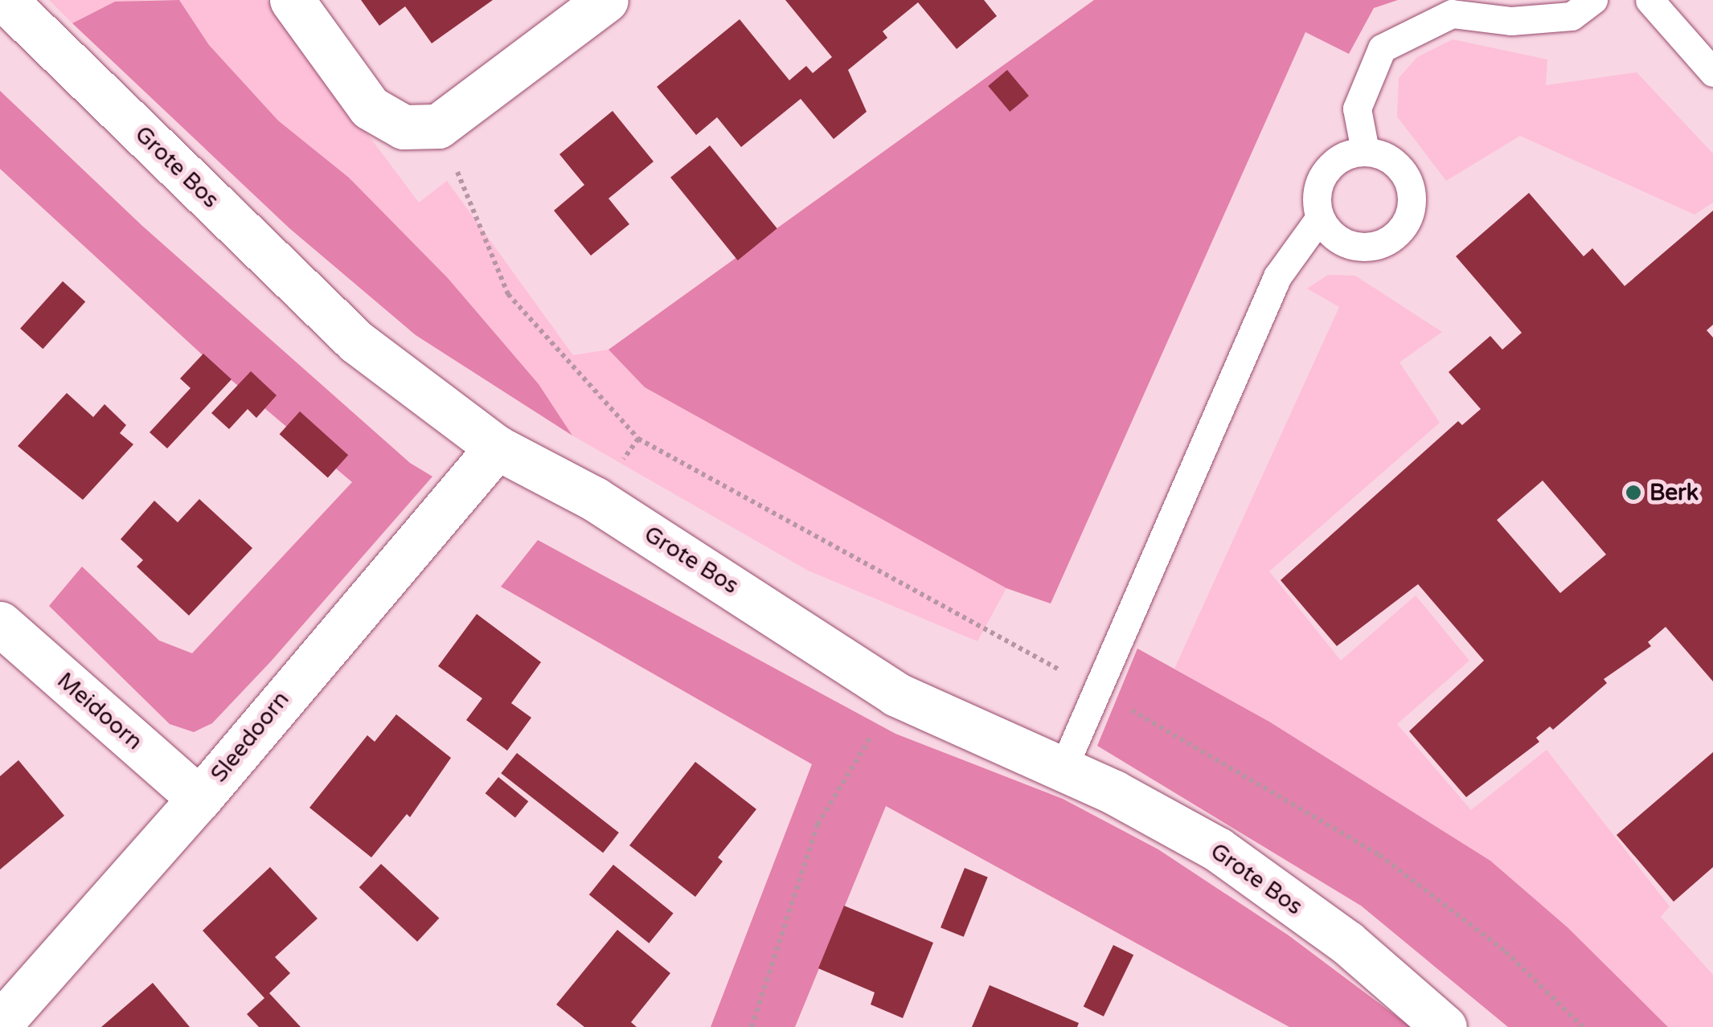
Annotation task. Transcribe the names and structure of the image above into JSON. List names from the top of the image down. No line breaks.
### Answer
{"streets":{"street":["Grote Bos","Meidoorn","Sleedoorn"]},"crossings":[["Grote Bos","Sleedoorn"],["Meidoorn","Sleedoorn"]],"places":["Berk"]}
